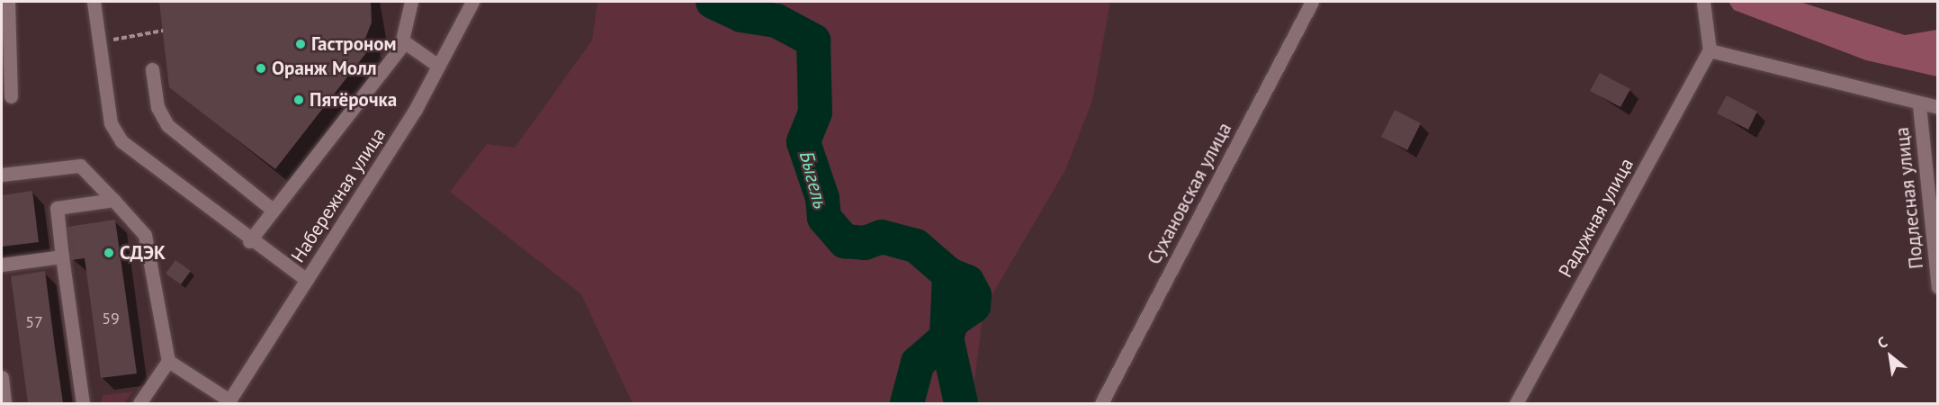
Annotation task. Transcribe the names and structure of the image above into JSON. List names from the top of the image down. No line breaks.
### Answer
{"streets":{"street":["Сухановская улица","Набережная улица","Подлесная улица","Радужная улица"]},"water":["Быгель"],"places":["Гастроном","Оранж Молл","Пятёрочка","СДЭК"],"house_numbers":["59","57"],"north":"top left"}
